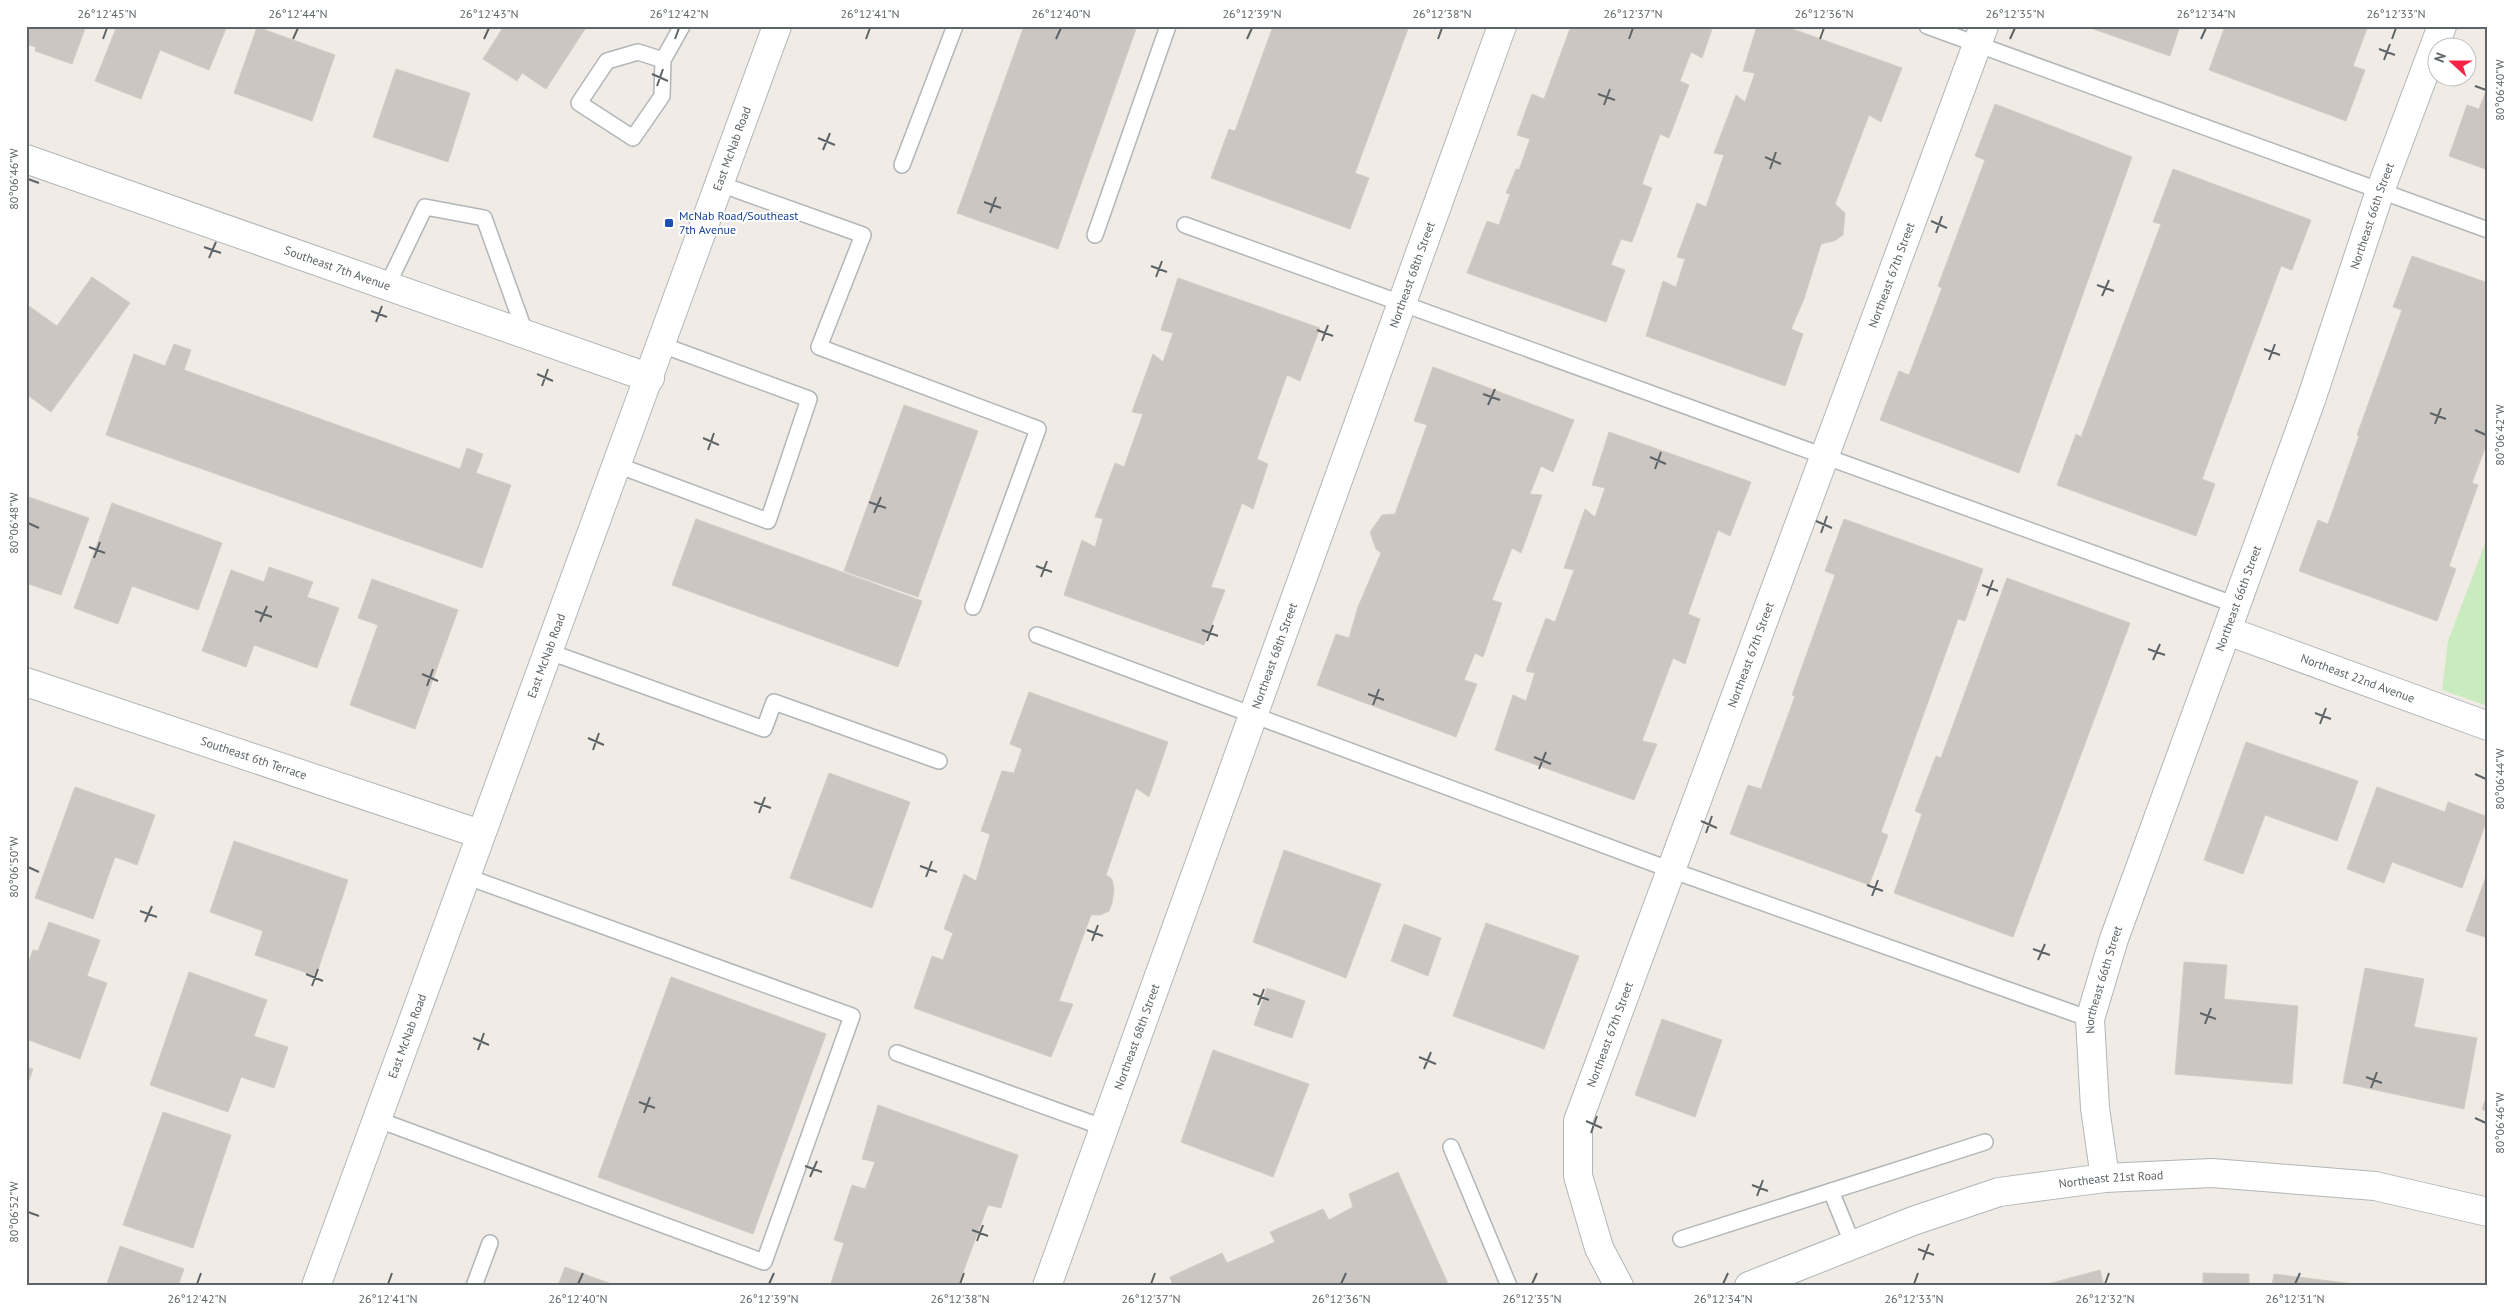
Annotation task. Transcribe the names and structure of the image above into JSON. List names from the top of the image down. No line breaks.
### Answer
{"streets":{"street":["East McNab Road","Northeast 66th Street","Southeast 7th Avenue","Northeast 68th Street","Northeast 67th Street","Northeast 22nd Avenue","Southeast 6th Terrace","Northeast 21st Road"]},"crossings":[["East McNab Road","Southeast 7th Avenue"],["East McNab Road","Southeast 6th Terrace"],["Northeast 66th Street","Northeast 22nd Avenue"],["Northeast 66th Street","Northeast 21st Road"]],"places":{"transit":["McNab Road/Southeast 7th Avenue"]},"north":"left","coordinates":["26°12'45\"N","26°12'44\"N","26°12'43\"N","26°12'42\"N","26°12'41\"N","26°12'40\"N","26°12'39\"N","26°12'38\"N","26°12'37\"N","26°12'36\"N","26°12'35\"N","26°12'34\"N","26°12'33\"N","80°06'40\"W","80°06'46\"W","80°06'42\"W","80°06'48\"W","80°06'44\"W","80°06'50\"W","80°06'52\"W","26°12'32\"N","26°12'31\"N"]}
